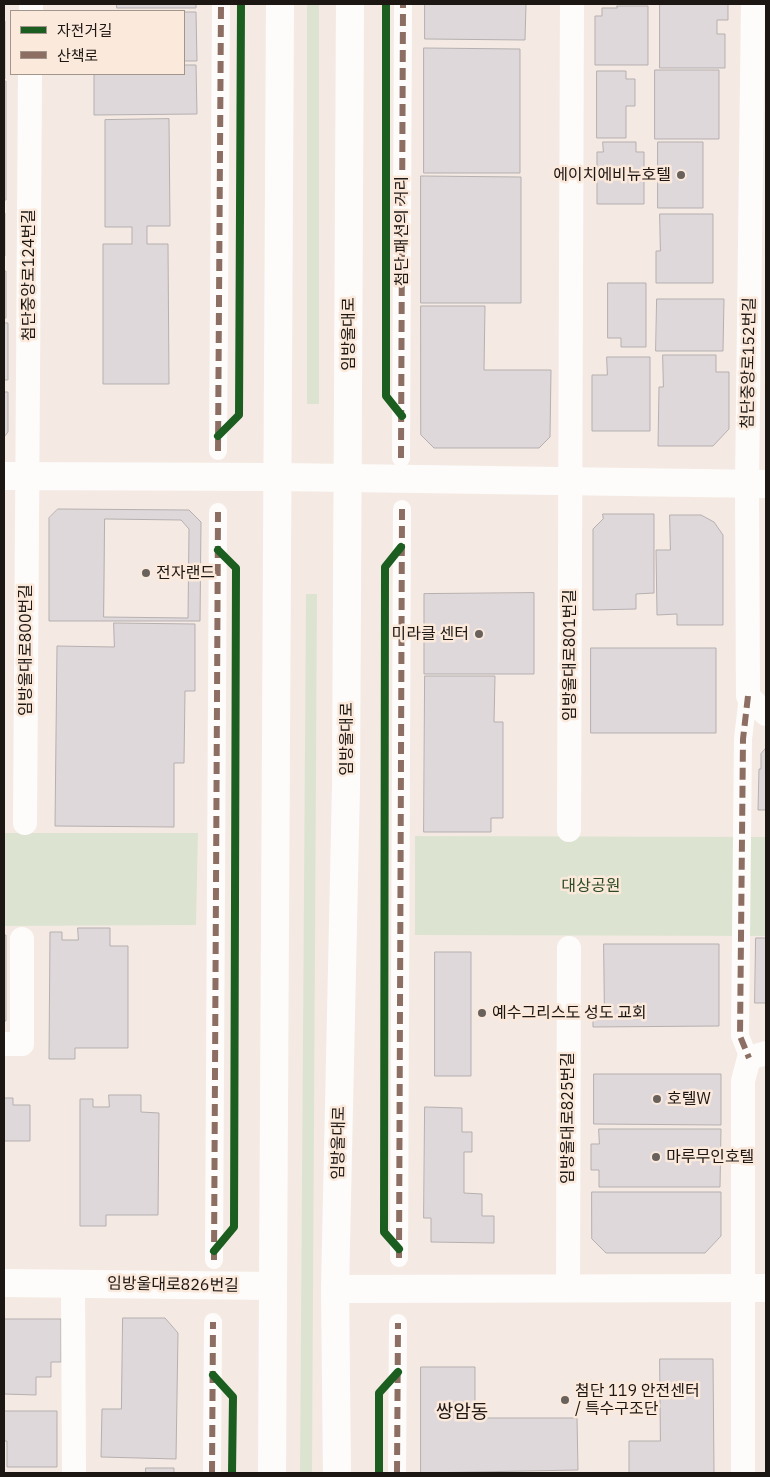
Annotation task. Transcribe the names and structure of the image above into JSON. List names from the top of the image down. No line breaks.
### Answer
{"streets":{"main road":["임방울대로","임방울대로826번길"],"street":["첨단 패션의 거리","첨단중앙로124번길","첨단중앙로152번길","임방울대로800번길","임방울대로801번길","임방울대로825번길"]},"crossings":[["첨단중앙로124번길","임방울대로800번길"]],"districts":["쌍암동"],"parks":["대상공원"],"places":["에이치에비뉴호텔","전자랜드","미라클 센터","예수그리스도 성도 교회","호텔W","마루무인호텔","첨단 119 안전센터 / 특수구조단"],"legend":["자전거길","산책로"]}
